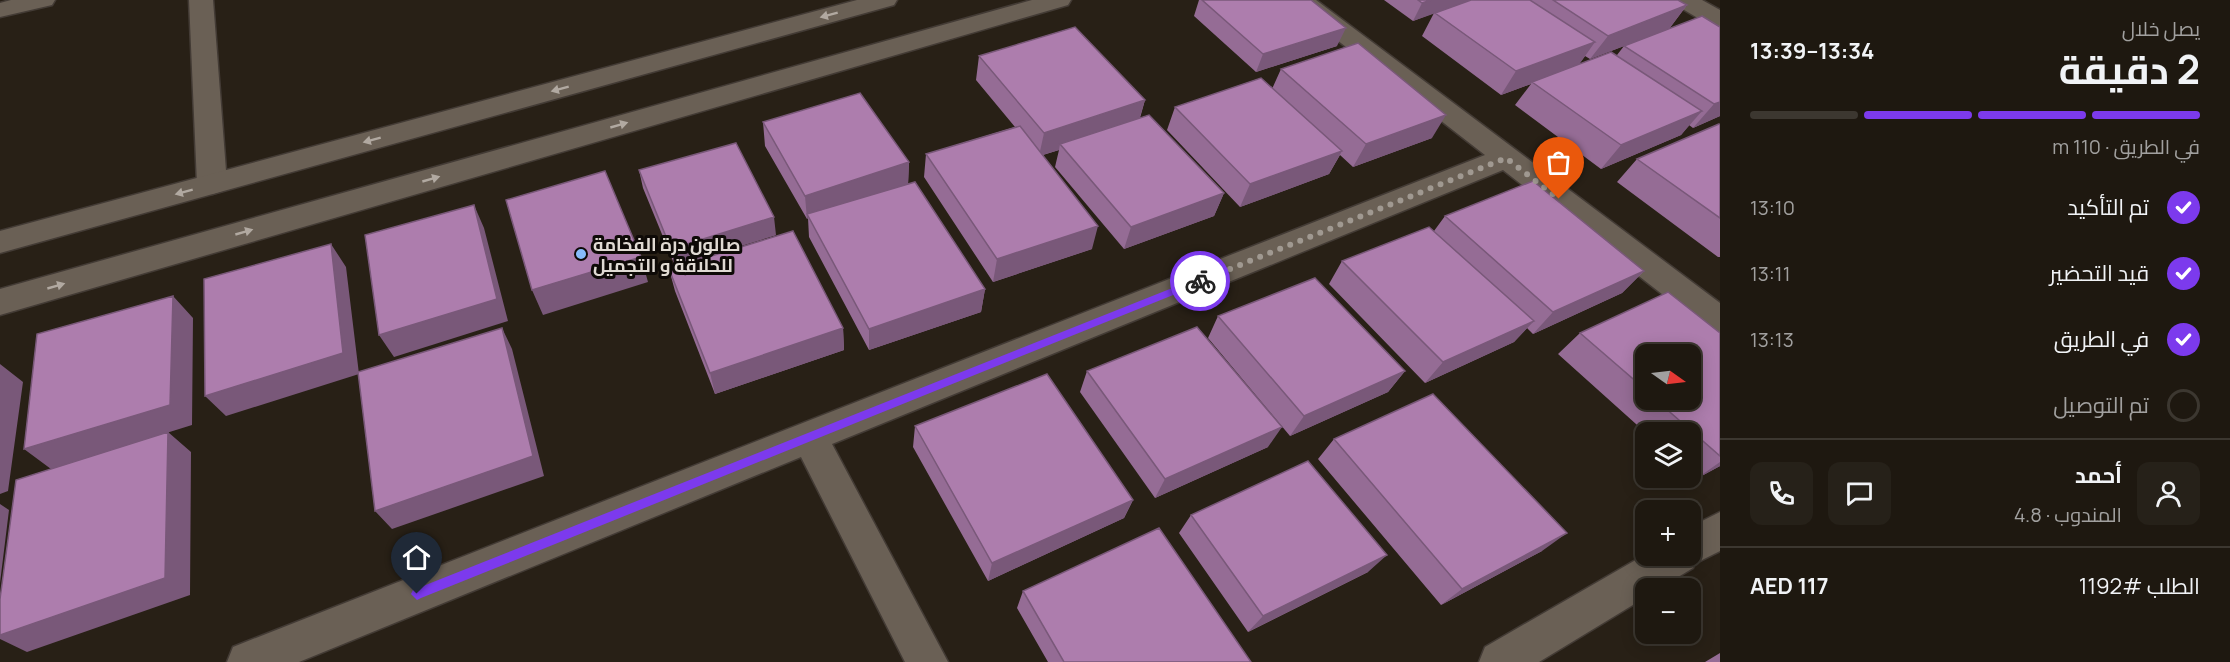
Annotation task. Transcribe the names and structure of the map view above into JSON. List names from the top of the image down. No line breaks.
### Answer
{"places":["صالون درة الفخامة للحلاقة و التجميل"],"north":"right","page":{"heading":["2 دقيقة","يصل خلال","13:34–13:39"],"panel":["أحمد","المندوب · 4.8","الطلب #1192","AED 117"],"bar":"في الطريق · 110 m","list":[["تم التأكيد","13:10"],["قيد التحضير","13:11"],["في الطريق","13:13"],"تم التوصيل"],"map_buttons":["+","−"]}}
